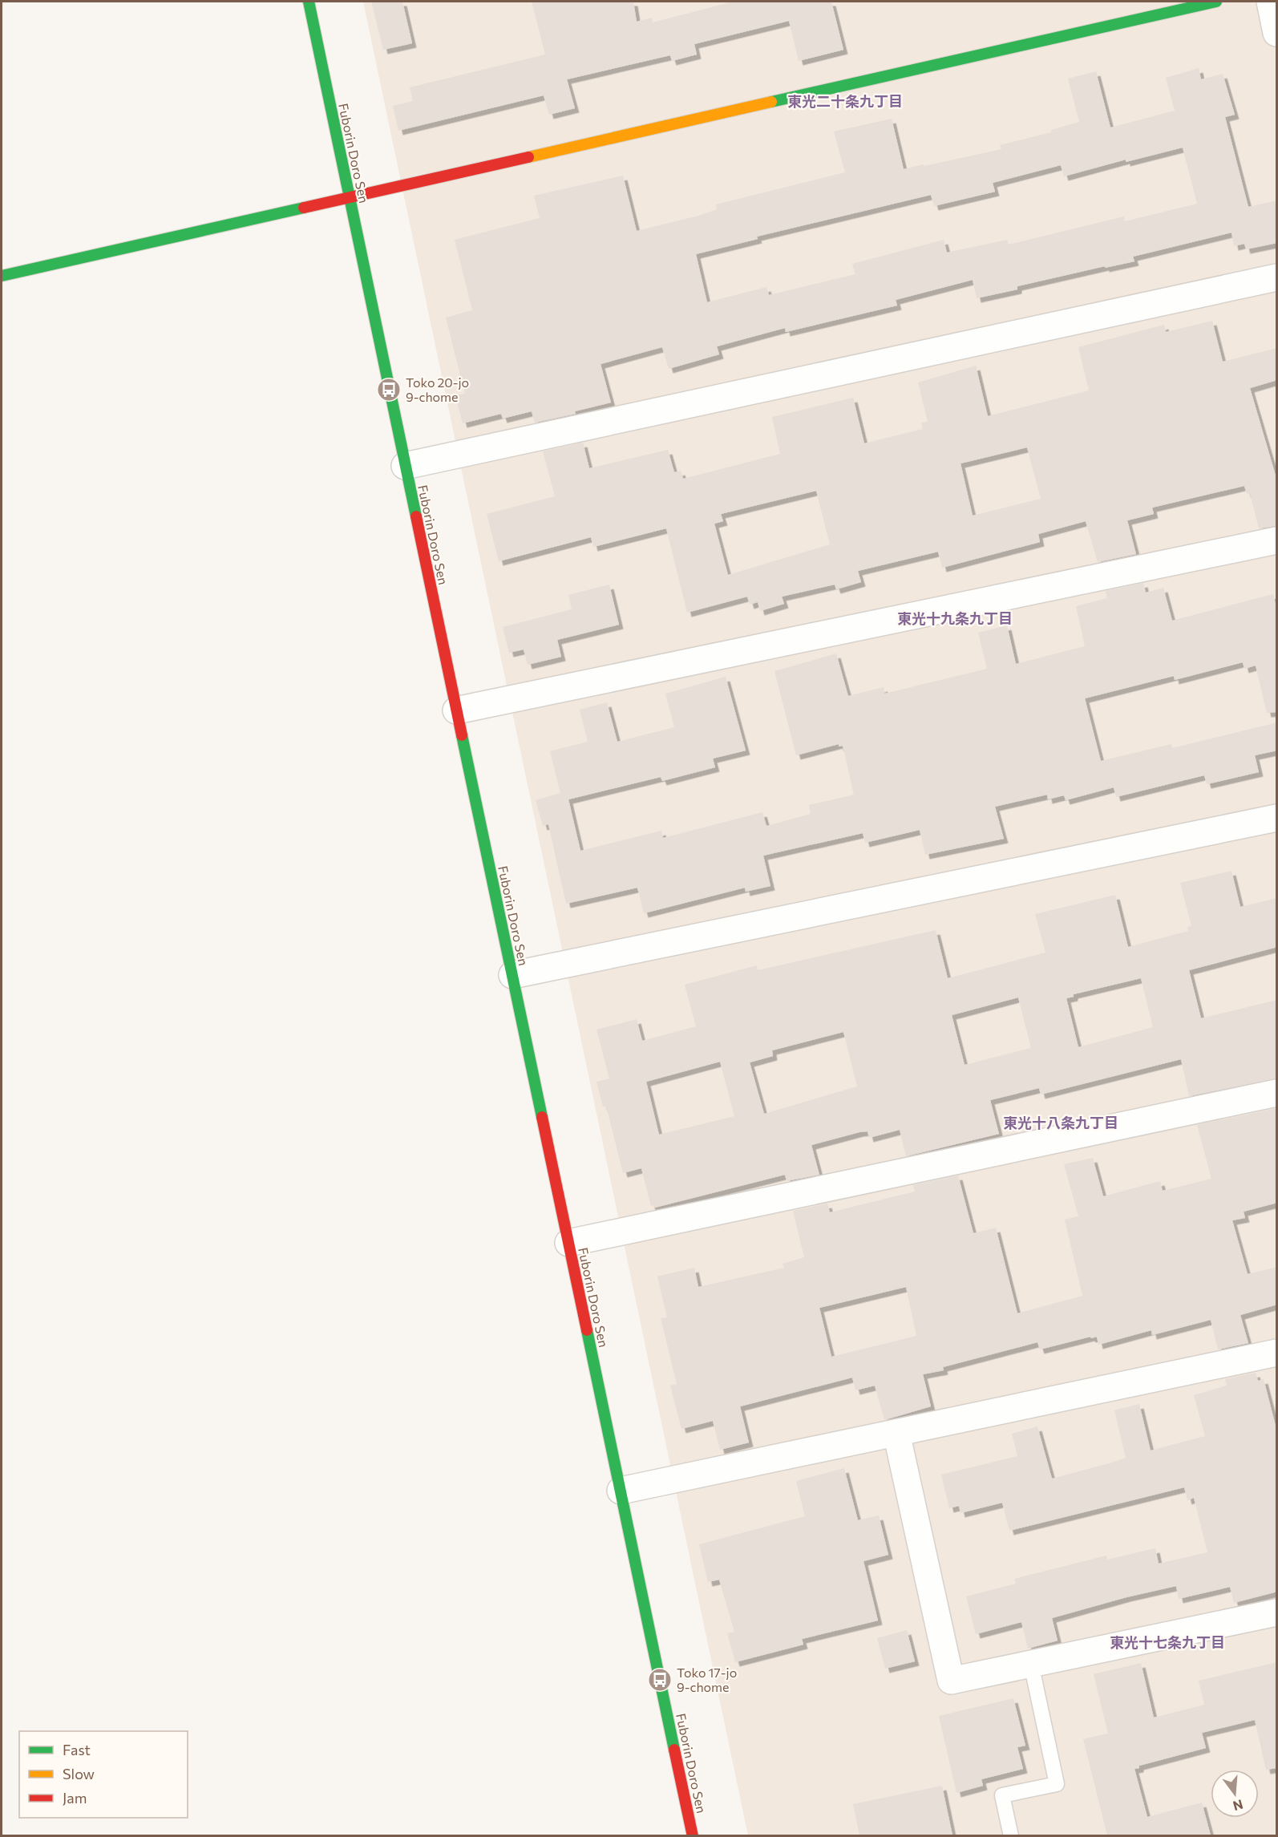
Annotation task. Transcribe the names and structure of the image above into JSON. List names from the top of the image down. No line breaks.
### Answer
{"streets":{"street":["Fuborin Doro Sen"]},"districts":["東光二十条九丁目","東光十九条九丁目","東光十八条九丁目","東光十七条九丁目"],"places":{"bus stop":["Toko 20-jo 9-chome","Toko 17-jo 9-chome"]},"legend":["Fast","Slow","Jam"],"north":"bottom"}
